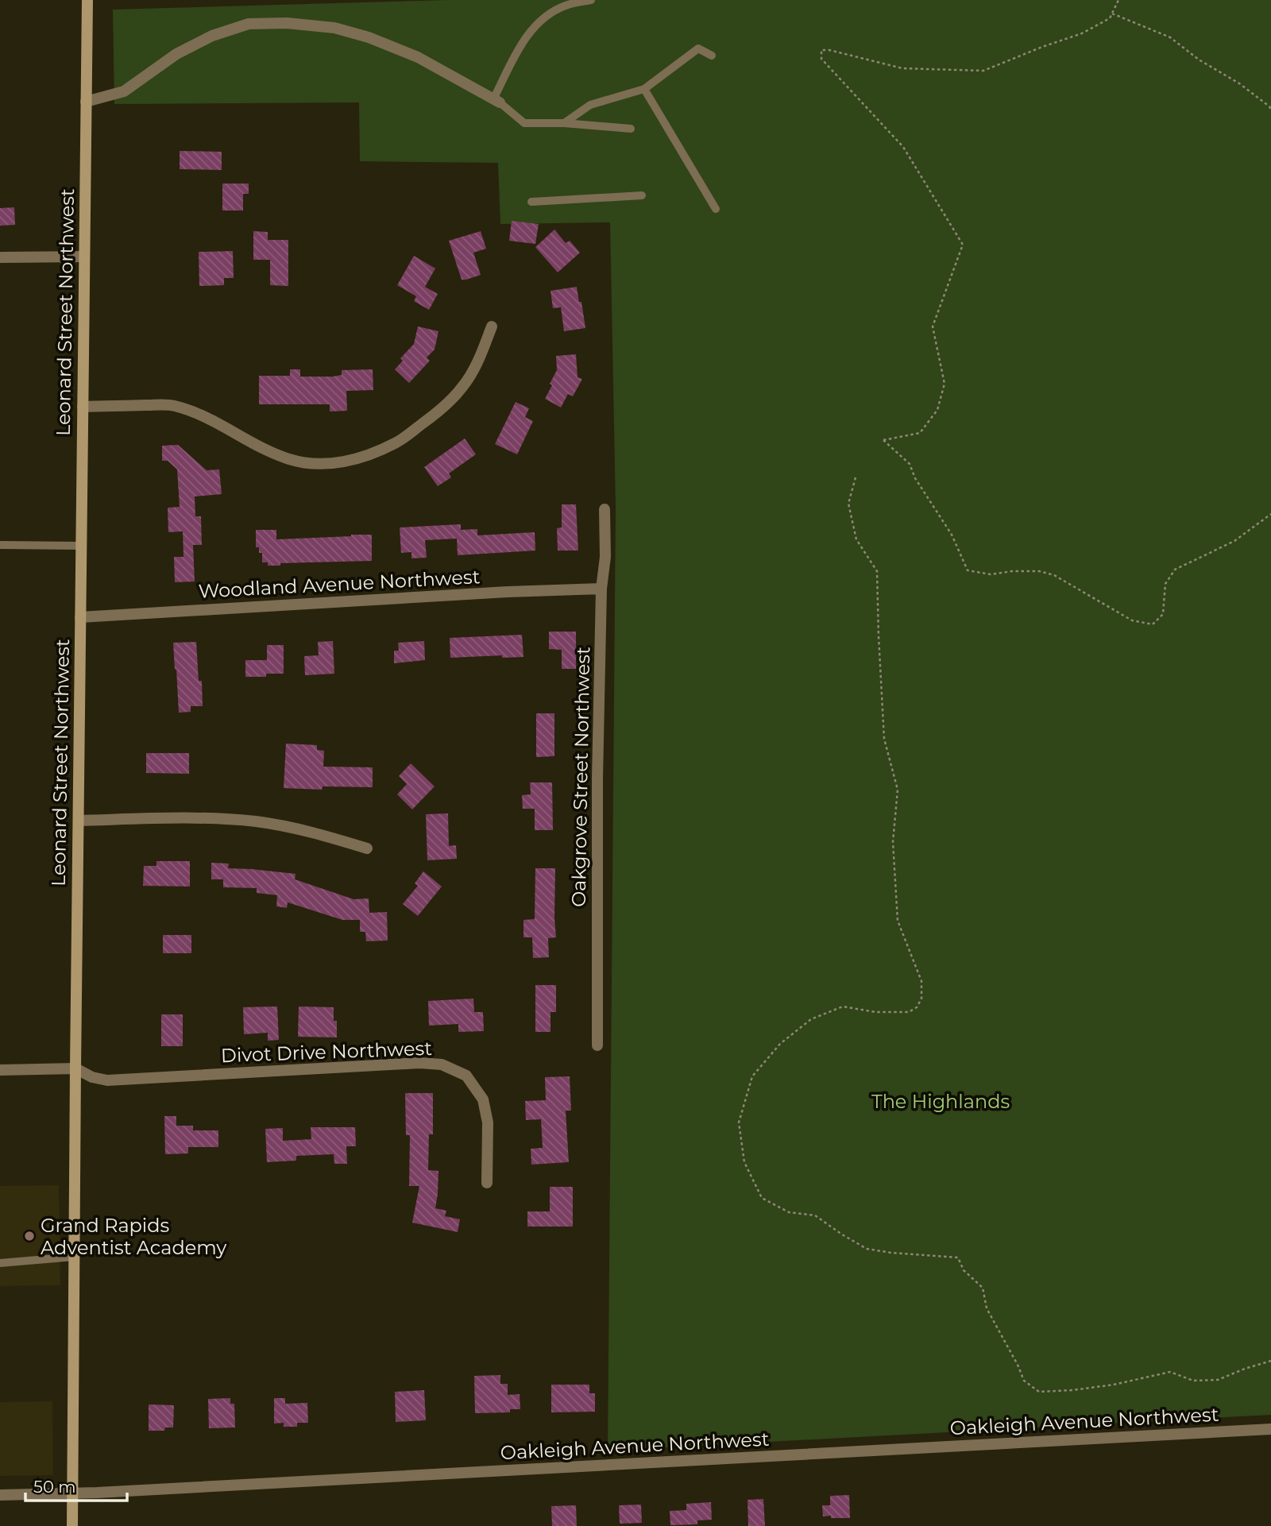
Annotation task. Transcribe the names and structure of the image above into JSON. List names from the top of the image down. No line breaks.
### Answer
{"streets":{"main road":["Leonard Street Northwest"],"street":["Woodland Avenue Northwest","Oakgrove Street Northwest","Divot Drive Northwest","Oakleigh Avenue Northwest"]},"crossings":[["Leonard Street Northwest","Woodland Avenue Northwest"],["Leonard Street Northwest","Divot Drive Northwest"],["Leonard Street Northwest","Oakleigh Avenue Northwest"],["Woodland Avenue Northwest","Oakgrove Street Northwest"]],"parks":["The Highlands"],"places":["Grand Rapids Adventist Academy"],"scale_bar":"50 m"}
